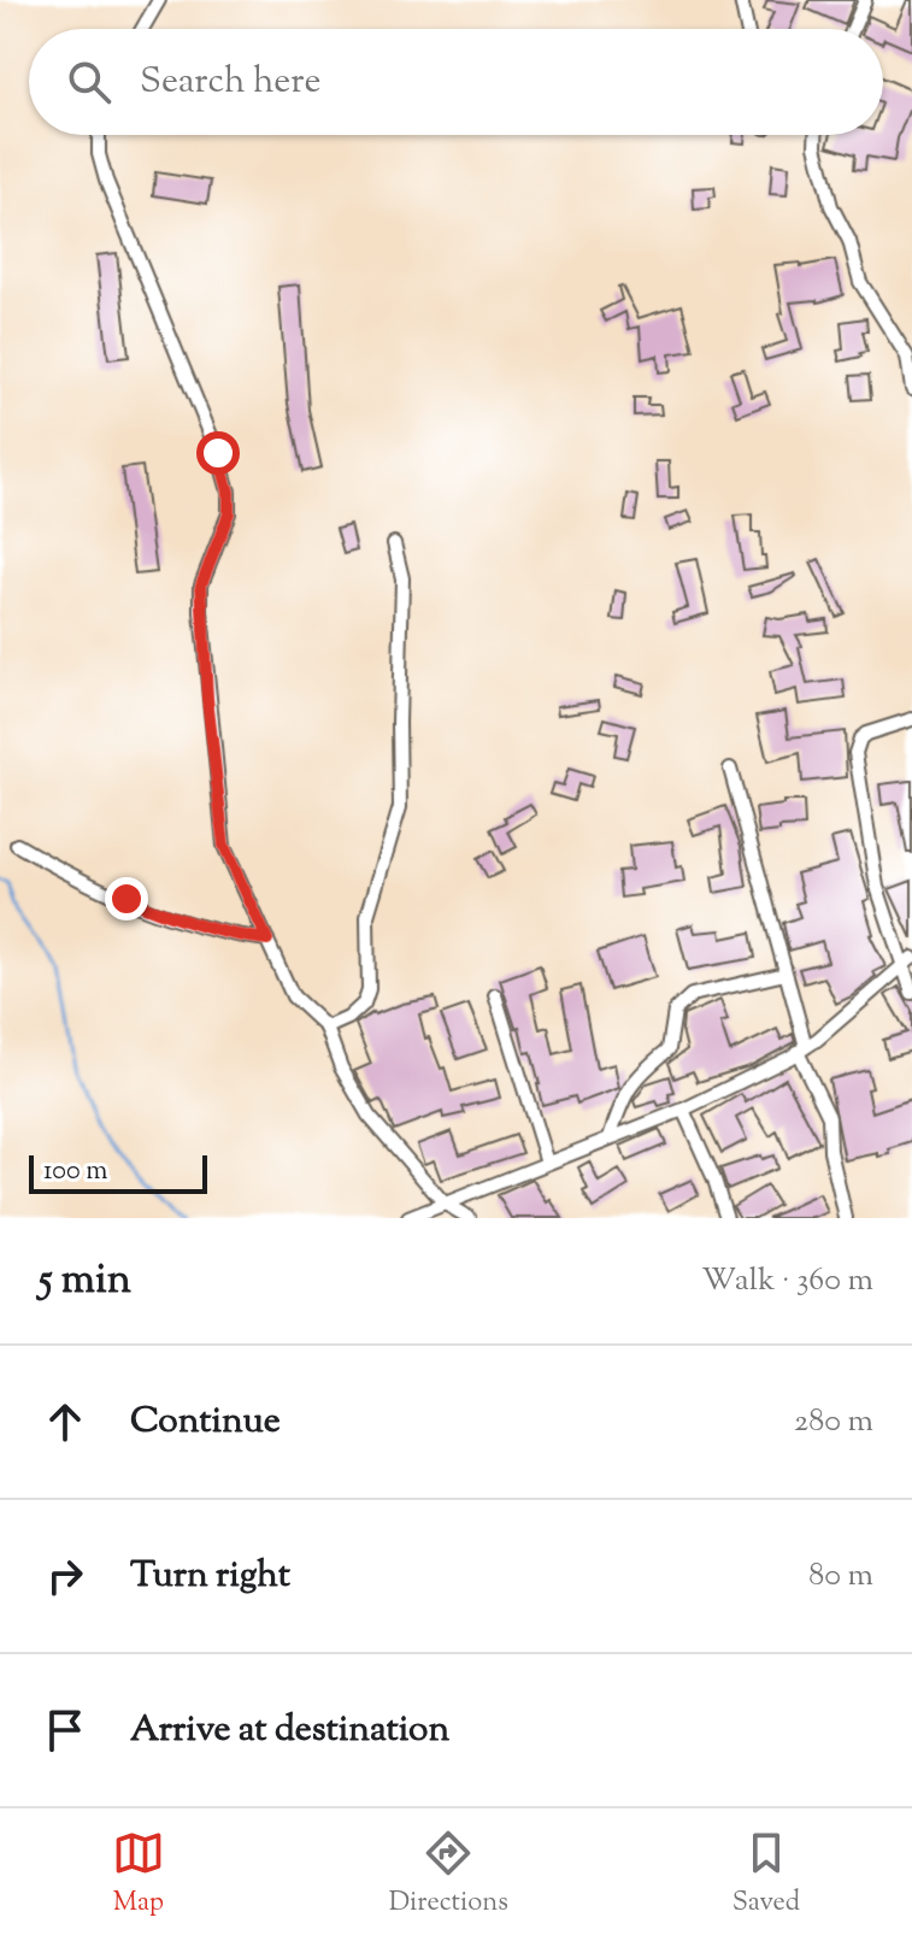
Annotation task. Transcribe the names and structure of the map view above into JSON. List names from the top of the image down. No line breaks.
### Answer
{"scale_bar":"100 m","page":{"search":"Search here","scale":"100 m","heading":["5 min","Walk · 360 m"],"list":[["Continue","280 m"],["Turn right","80 m"],"Arrive at destination"],"nav":["Map","Directions","Saved"]}}
